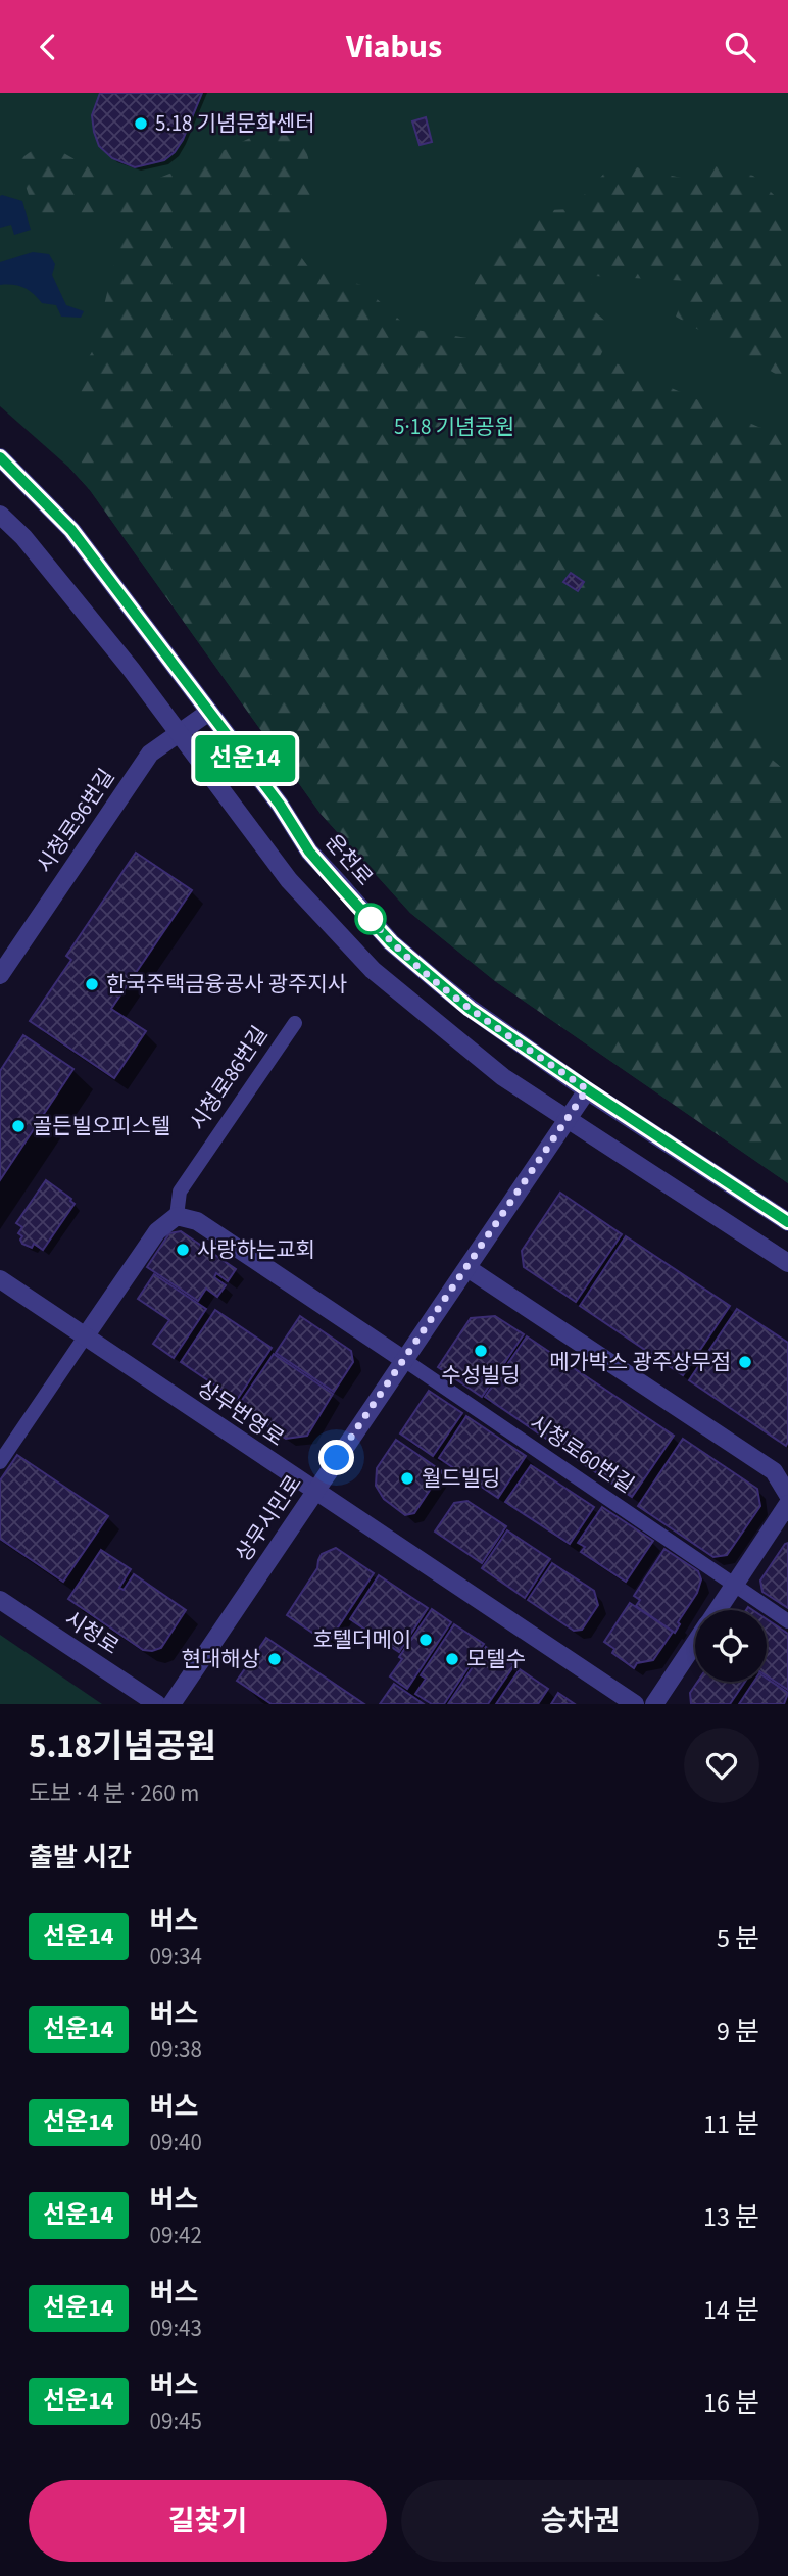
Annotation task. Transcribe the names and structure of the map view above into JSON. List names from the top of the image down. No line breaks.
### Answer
{"streets":{"street":["시청로96번길","운천로","시청로86번길","상무번영로","시청로60번길","상무시민로","시청로"]},"crossings":[["시청로96번길","운천로"],["운천로","상무시민로"],["상무번영로","상무시민로"],["시청로60번길","상무시민로"]],"parks":["5·18 기념공원"],"places":["5.18 기념문화센터","한국주택금융공사 광주지사","골든빌오피스텔","사랑하는교회","수성빌딩","메가박스 광주상무점","월드빌딩","호텔더메이","현대해상","모텔수"],"lines":["bus line 선운14"],"page":{"header":"Viabus","on_map":"선운14","heading":[["5.18기념공원","도보 · 4 분 · 260 m"],"출발 시간"],"list":[{"mark":"선운14","name":"버스","note":"09:34","value":"5 분"},{"mark":"선운14","name":"버스","note":"09:38","value":"9 분"},{"mark":"선운14","name":"버스","note":"09:40","value":"11 분"},{"mark":"선운14","name":"버스","note":"09:42","value":"13 분"},{"mark":"선운14","name":"버스","note":"09:43","value":"14 분"},{"mark":"선운14","name":"버스","note":"09:45","value":"16 분"}],"buttons":["길찾기","승차권"]}}
